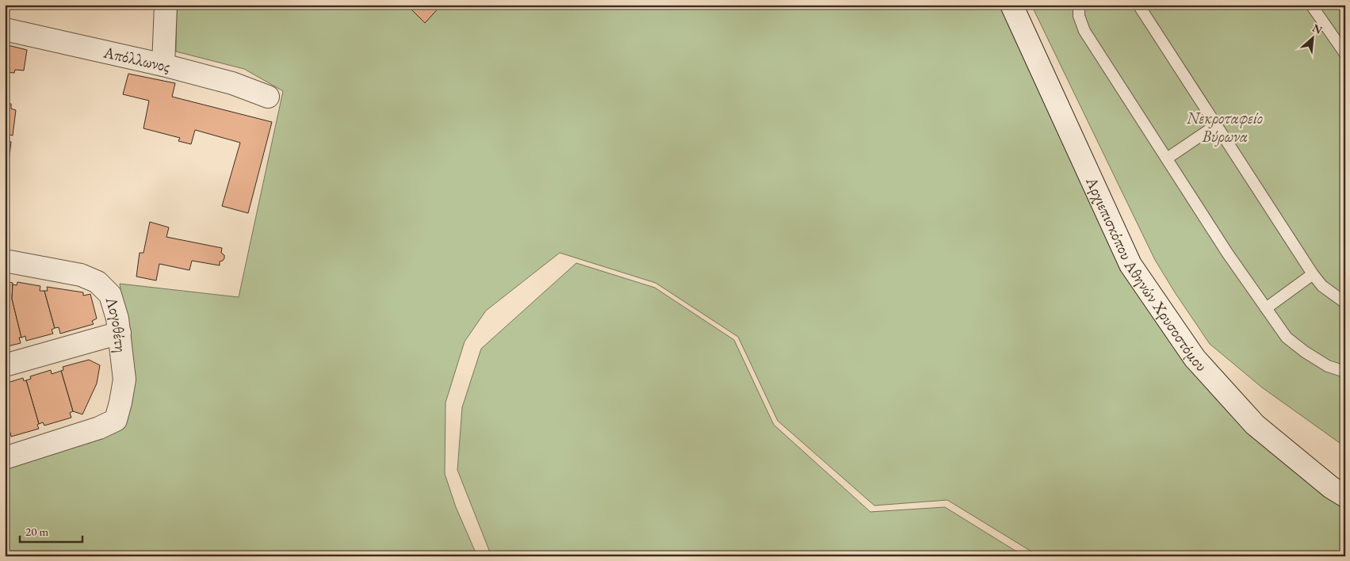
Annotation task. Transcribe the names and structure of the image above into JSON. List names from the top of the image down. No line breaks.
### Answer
{"streets":{"street":["Απόλλωνος","Αρχιεπισκόπου Αθηνών Χρυσοστόμου","Λογοθέτη"]},"parks":["Νεκροταφείο Βύρωνα"],"scale_bar":"20 m","north":"top right"}
